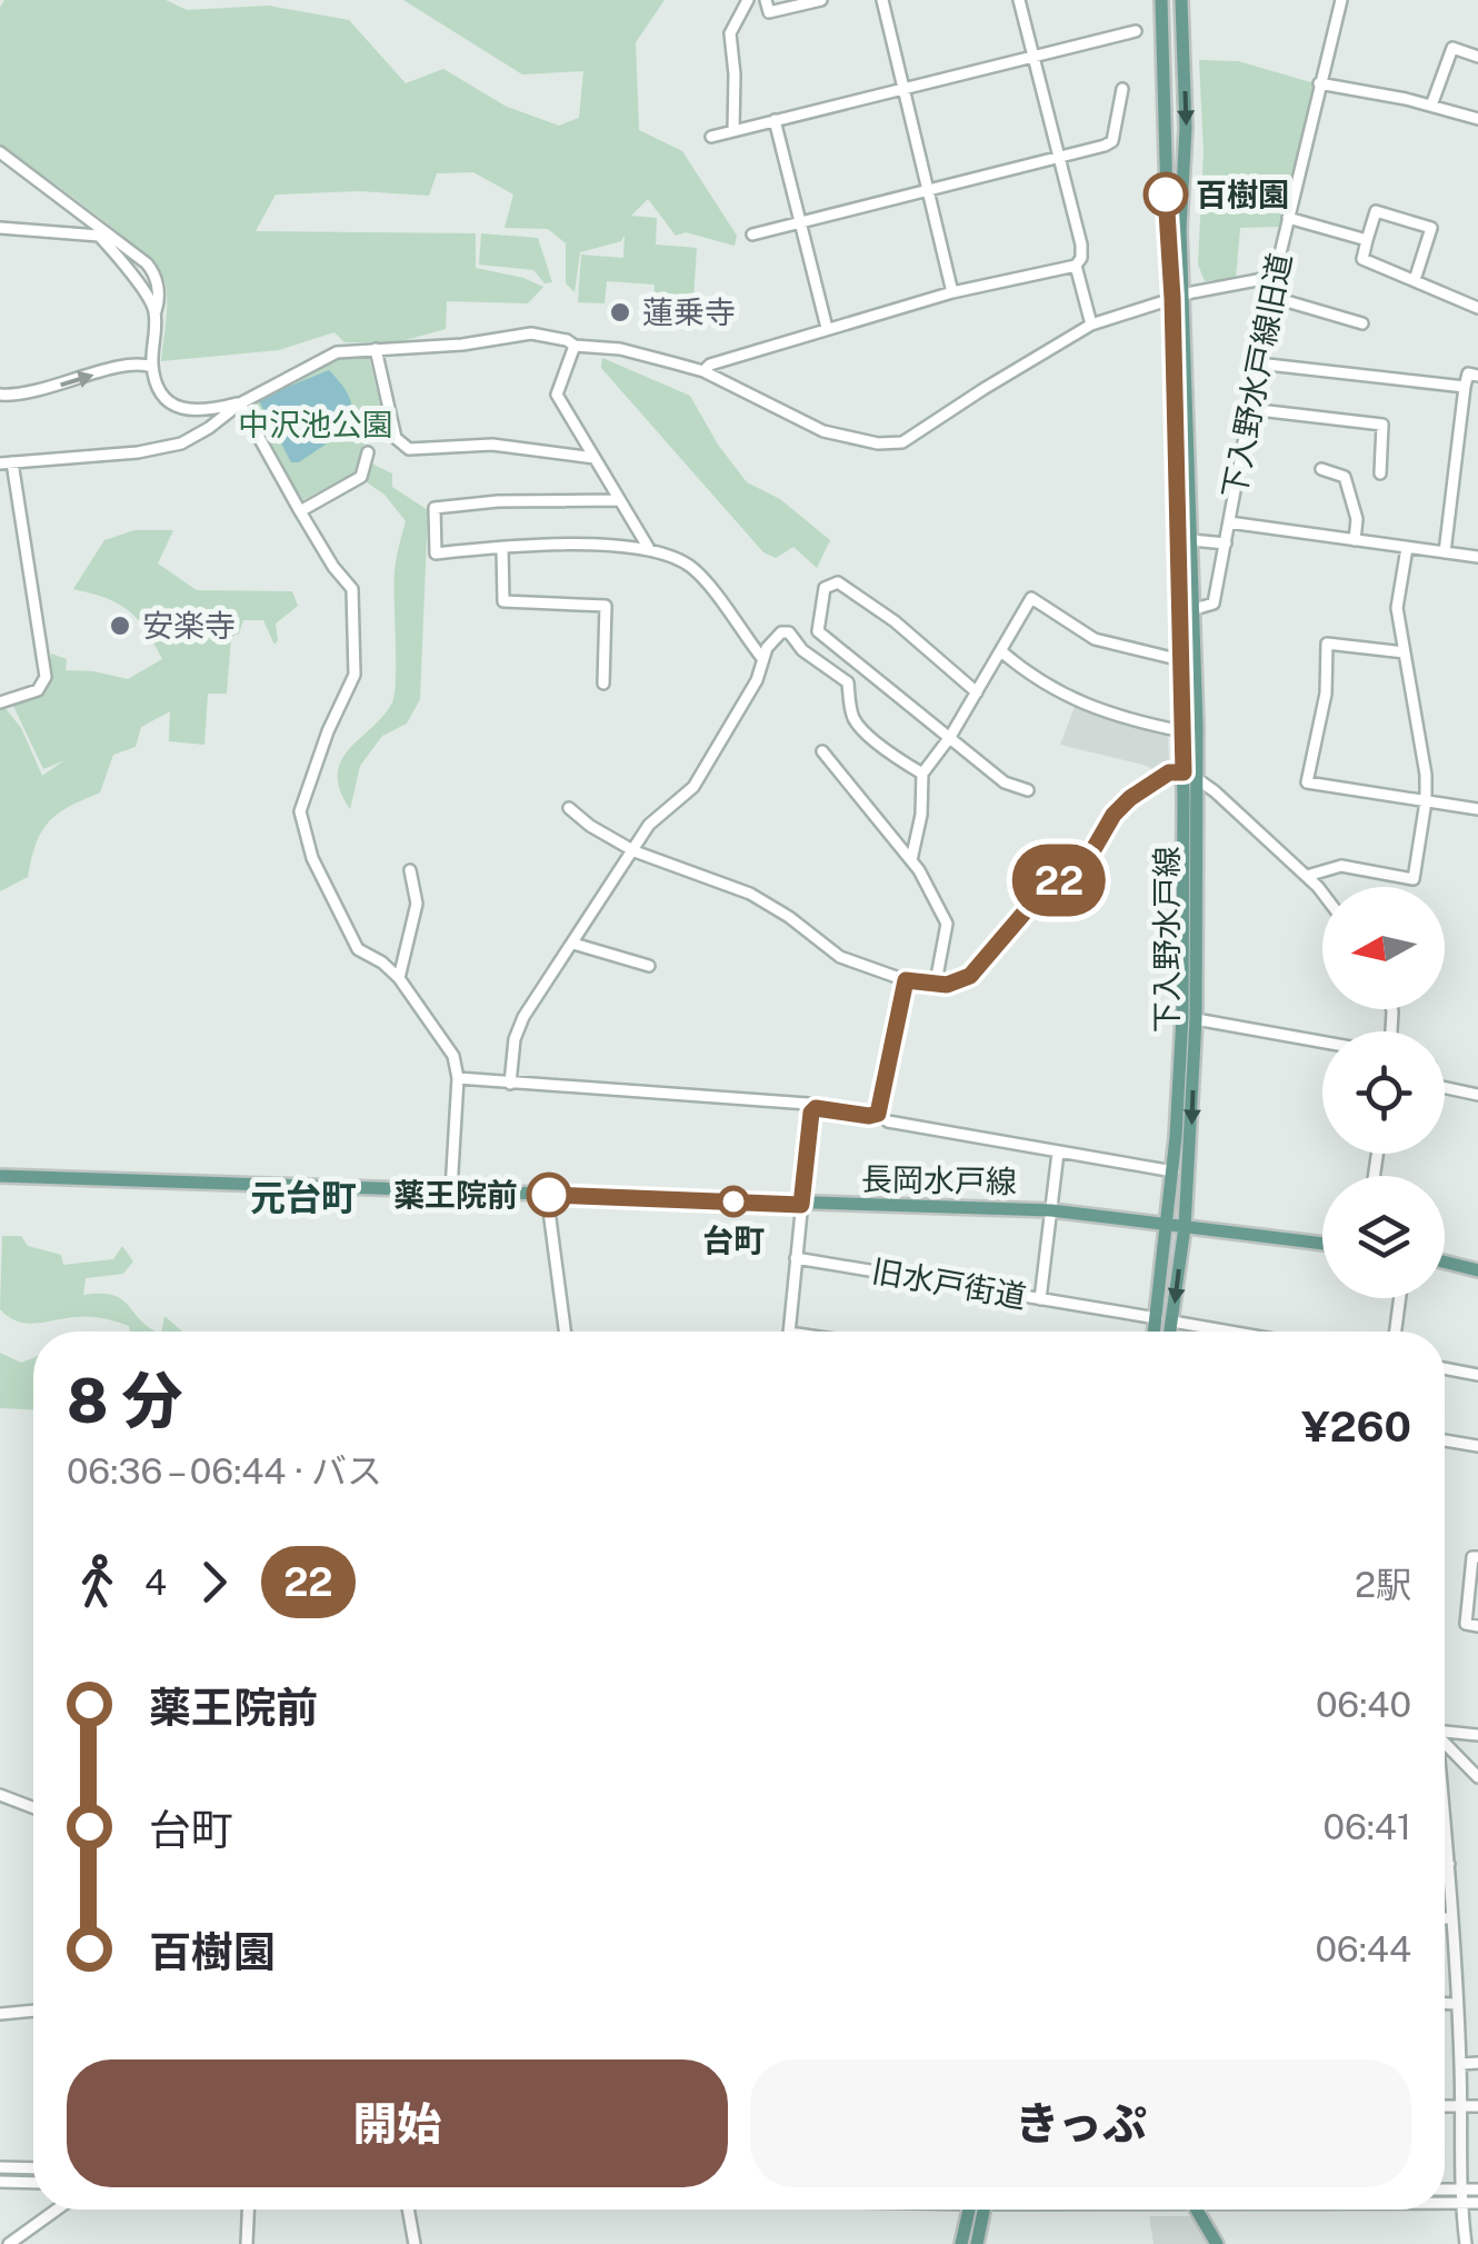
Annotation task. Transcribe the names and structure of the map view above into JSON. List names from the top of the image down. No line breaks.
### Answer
{"streets":{"main road":["下入野水戸線","長岡水戸線"],"street":["下入野水戸線旧道","旧水戸街道"]},"crossings":[["下入野水戸線旧道","下入野水戸線"],["下入野水戸線","長岡水戸線"],["下入野水戸線","旧水戸街道"]],"districts":["元台町"],"parks":["中沢池公園"],"places":["百樹園","蓮乗寺","安楽寺","薬王院前","台町"],"lines":["bus line 22"],"north":"left","page":{"on_map":"22","heading":["8 分","06:36 – 06:44 · バス","¥260"],"legs":["4","22","2駅"],"list":[{"name":"薬王院前","value":"06:40"},{"name":"台町","value":"06:41"},{"name":"百樹園","value":"06:44"}],"buttons":["開始","きっぷ"]}}
